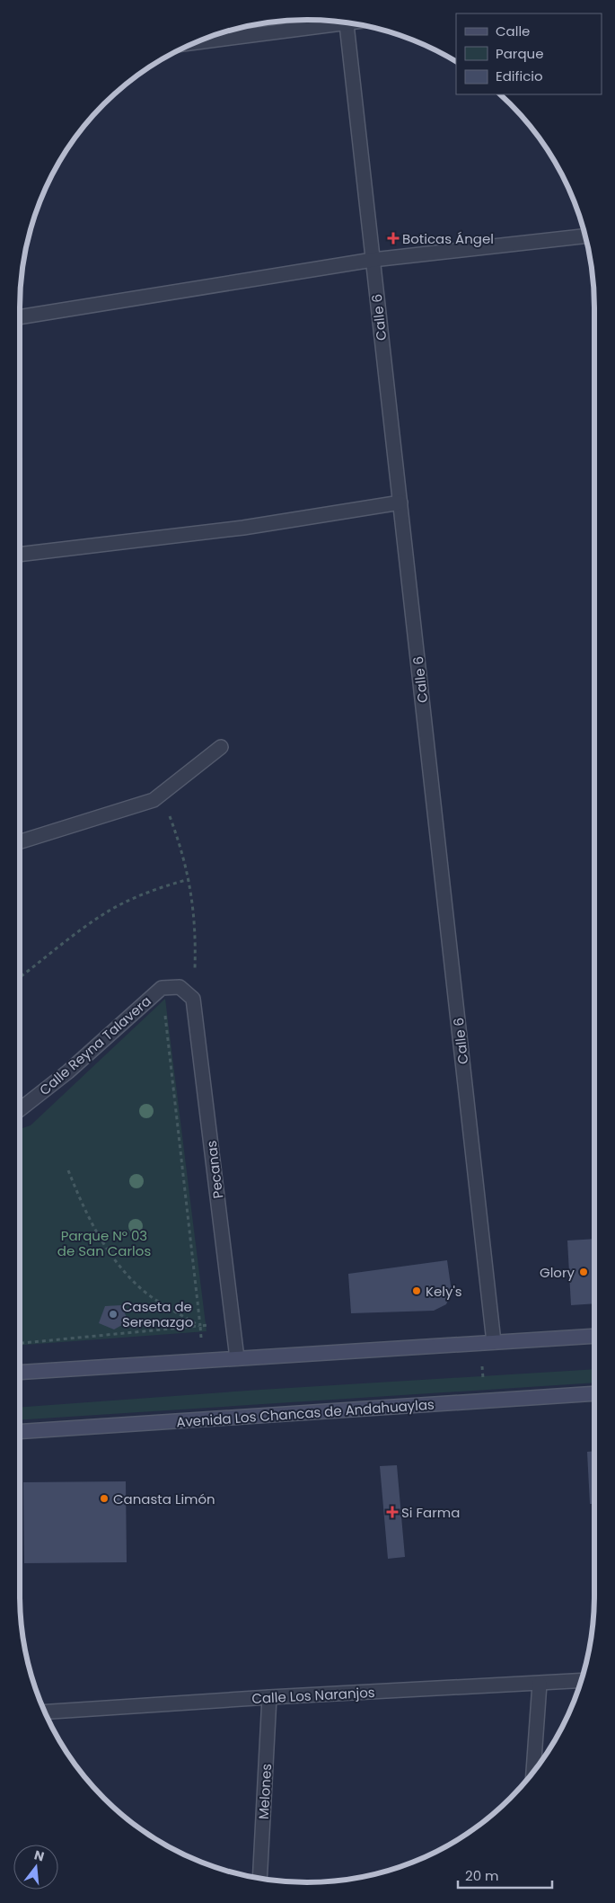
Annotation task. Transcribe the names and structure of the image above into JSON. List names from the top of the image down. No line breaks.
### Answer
{"streets":{"main road":["Avenida Los Chancas de Andahuaylas"],"street":["Calle 6","Calle Reyna Talavera","Pecanas","Calle Los Naranjos","Melones"]},"crossings":[["Calle Reyna Talavera","Pecanas"],["Calle Los Naranjos","Melones"]],"parks":["Parque N° 03 de San Carlos"],"places":{"health":["Boticas Ángel","Si Farma"],"other":["Glory","Kely's","Caseta de Serenazgo","Canasta Limón"]},"legend":["Calle","Parque","Edificio"],"scale_bar":"20 m","north":"top"}
